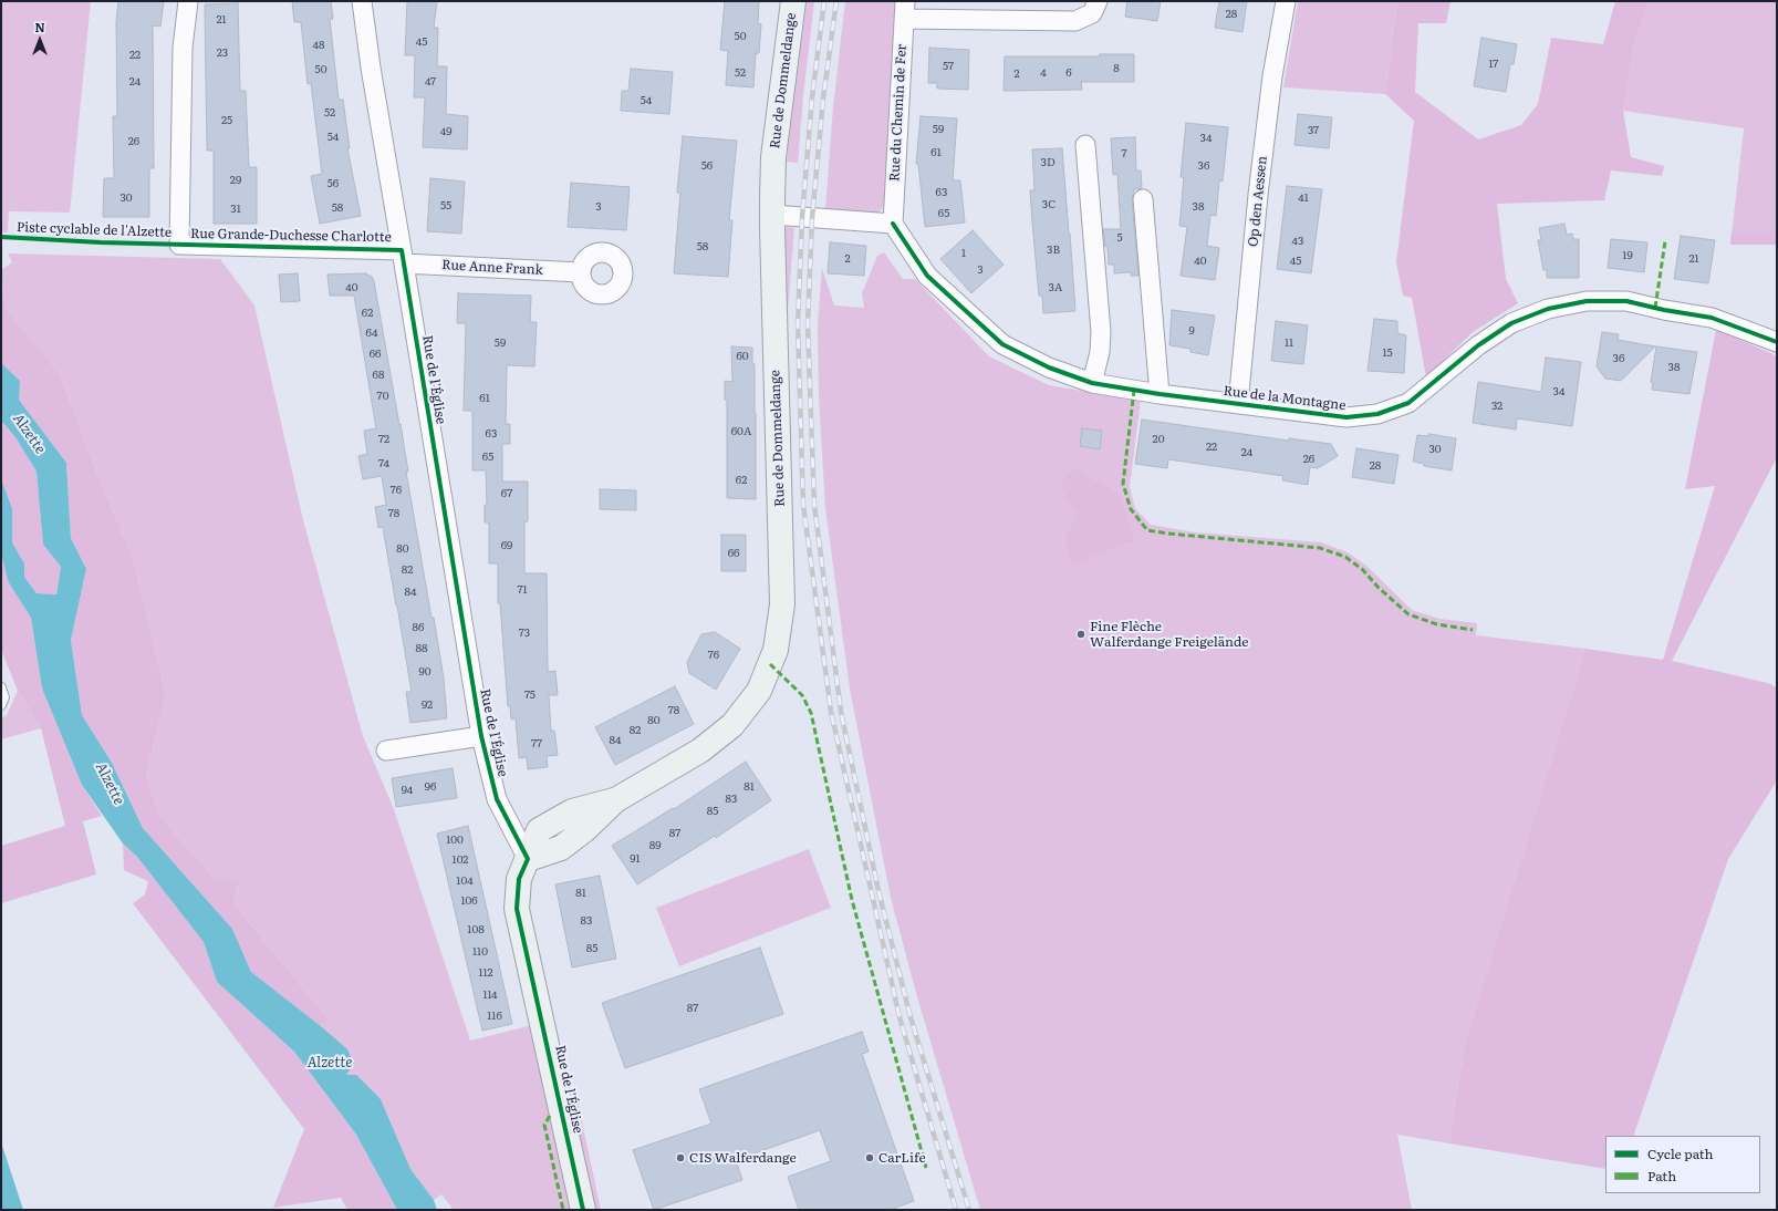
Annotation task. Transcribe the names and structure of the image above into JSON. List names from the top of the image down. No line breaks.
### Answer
{"streets":{"main road":["Rue de Dommeldange","Rue de l'Église"],"street":["Rue du Chemin de Fer","Op den Aessen","Rue Grande-Duchesse Charlotte","Rue Anne Frank","Rue de la Montagne"],"cycle path":["Piste cyclable de l'Alzette"]},"crossings":[["Rue de Dommeldange","Rue de l'Église"],["Rue du Chemin de Fer","Rue de la Montagne"],["Op den Aessen","Rue de la Montagne"],["Rue Grande-Duchesse Charlotte","Rue Anne Frank"],["Rue Grande-Duchesse Charlotte","Rue de l'Église"],["Rue Anne Frank","Rue de l'Église"]],"water":["Alzette"],"places":["Fine Flèche Walferdange Freigelände","CIS Walferdange","CarLife"],"house_numbers":["28","21","50","45","48","23","22","17","57","8","50","52","4","6","2","24","47","54","52","25","59","37","49","54","34","26","61","7","3D","56","36","29","56","63","30","41","3C","55","3","38","58","31","65","5","43","58","3B","1","19","2","21","40","45","3","40","3A","62","9","64","59","11","15","66","60","36","38","68","34","70","61","32","60A","63","72","20","22","30","24","65","26","74","28","62","76","67","78","69","80","66","82","71","84","86","73","88","76","90","75","92","78","80","82","84","77","96","81","94","83","85","87","100","89","91","102","104","81","106","83","108","85","110","112","114","87","116"],"legend":["Cycle path","Path"],"north":"top"}
